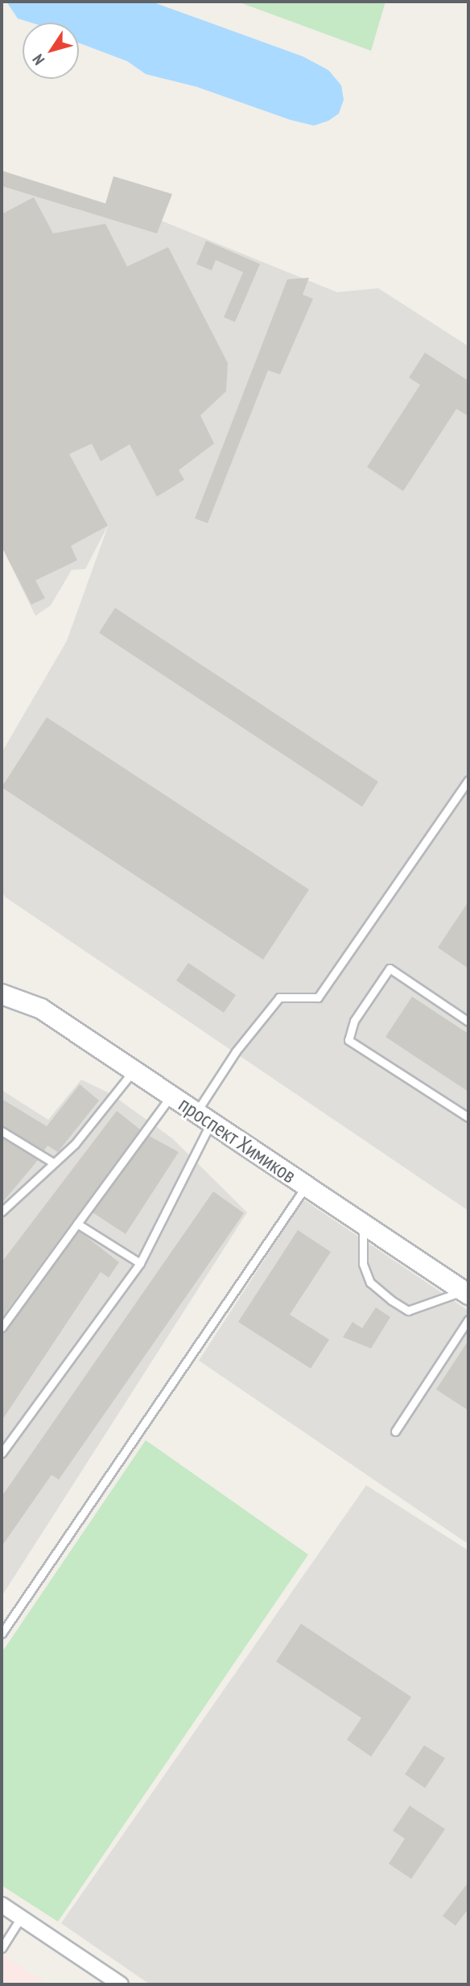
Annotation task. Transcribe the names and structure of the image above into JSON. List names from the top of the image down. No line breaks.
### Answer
{"streets":{"main road":["проспект Химиков"]},"north":"bottom left"}
